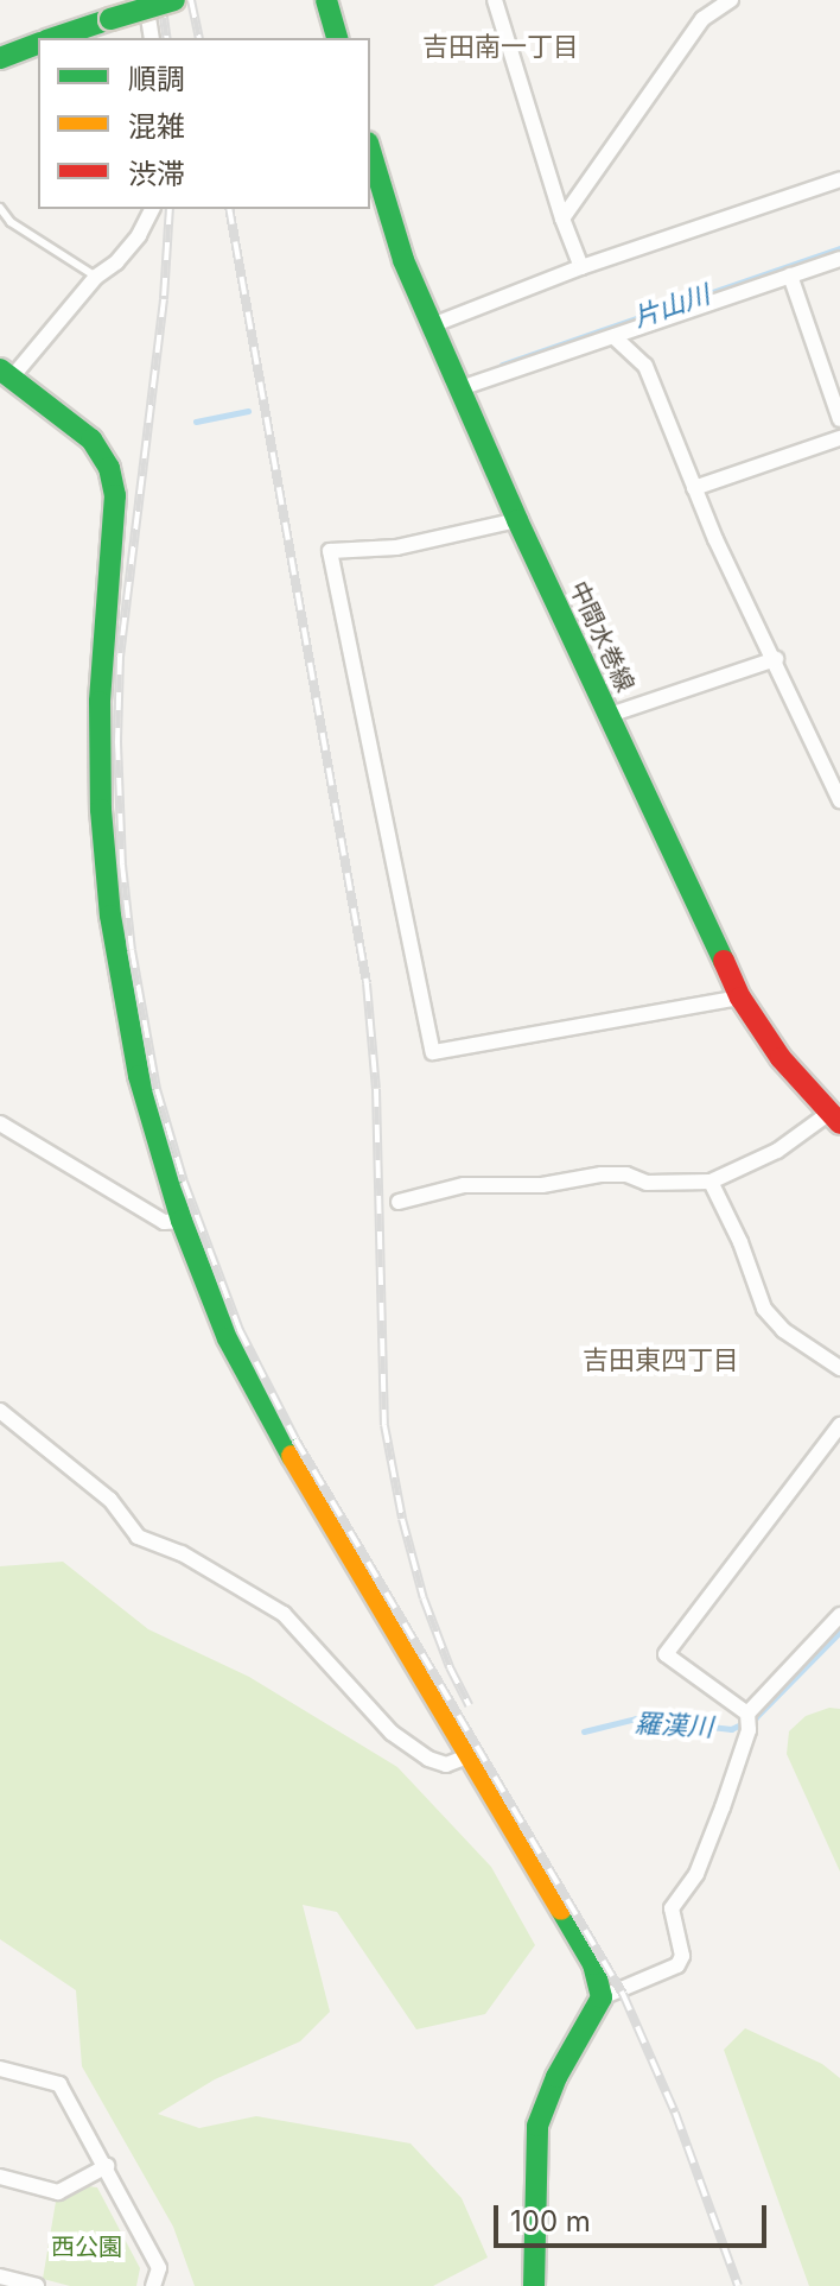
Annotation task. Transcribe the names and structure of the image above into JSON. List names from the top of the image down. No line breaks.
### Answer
{"streets":{"street":["中間水巻線"]},"districts":["吉田南一丁目","吉田東四丁目"],"water":["片山川","羅漢川"],"parks":["西公園"],"legend":["順調","混雑","渋滞"],"scale_bar":"100 m"}
